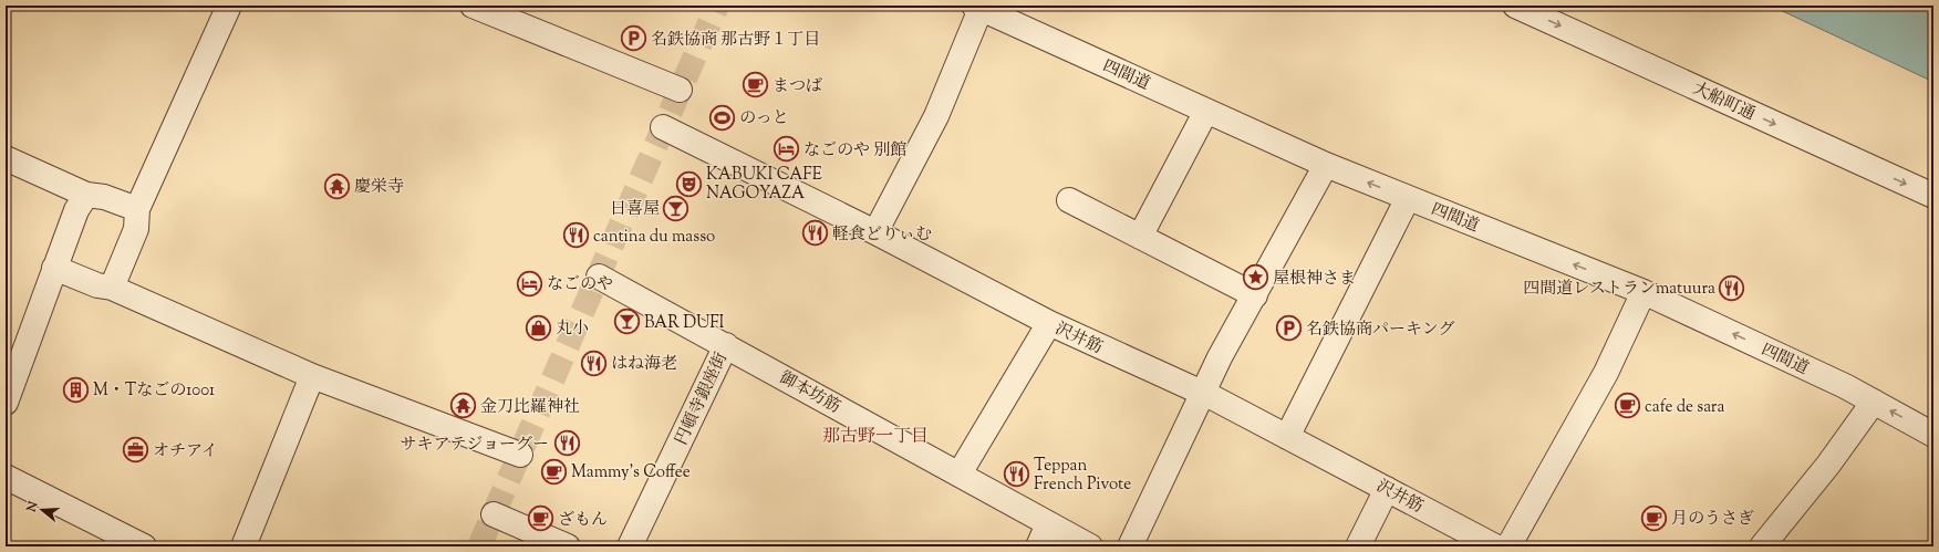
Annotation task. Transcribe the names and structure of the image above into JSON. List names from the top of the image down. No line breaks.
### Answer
{"streets":{"street":["四間道","大船町通","沢井筋","御本坊筋","円頓寺銀座街"]},"crossings":[["御本坊筋","円頓寺銀座街"]],"one_way":["四間道","大船町通"],"districts":["那古野一丁目"],"places":{"parking":["名鉄協商 那古野１丁目","名鉄協商パーキング"],"cafe":["まつば","cafe de sara","Mammy's Coffee","月のうさぎ","ざもん"],"sports":["のっと"],"hotel":["なごのや 別館","なごのや"],"theatre":["KABUKI CAFE NAGOYAZA"],"temple":["慶栄寺","金刀比羅神社"],"bar":["日喜屋","BAR DUFI"],"restaurant":["軽食どりぃむ","cantina du masso","四間道レストランmatuura","はね海老","サキアテジョーグー","Teppan French Pivote"],"place":["屋根神さま"],"shop":["丸小"],"building":["M・Tなごの1001"],"office":["オチアイ"]},"north":"left"}
